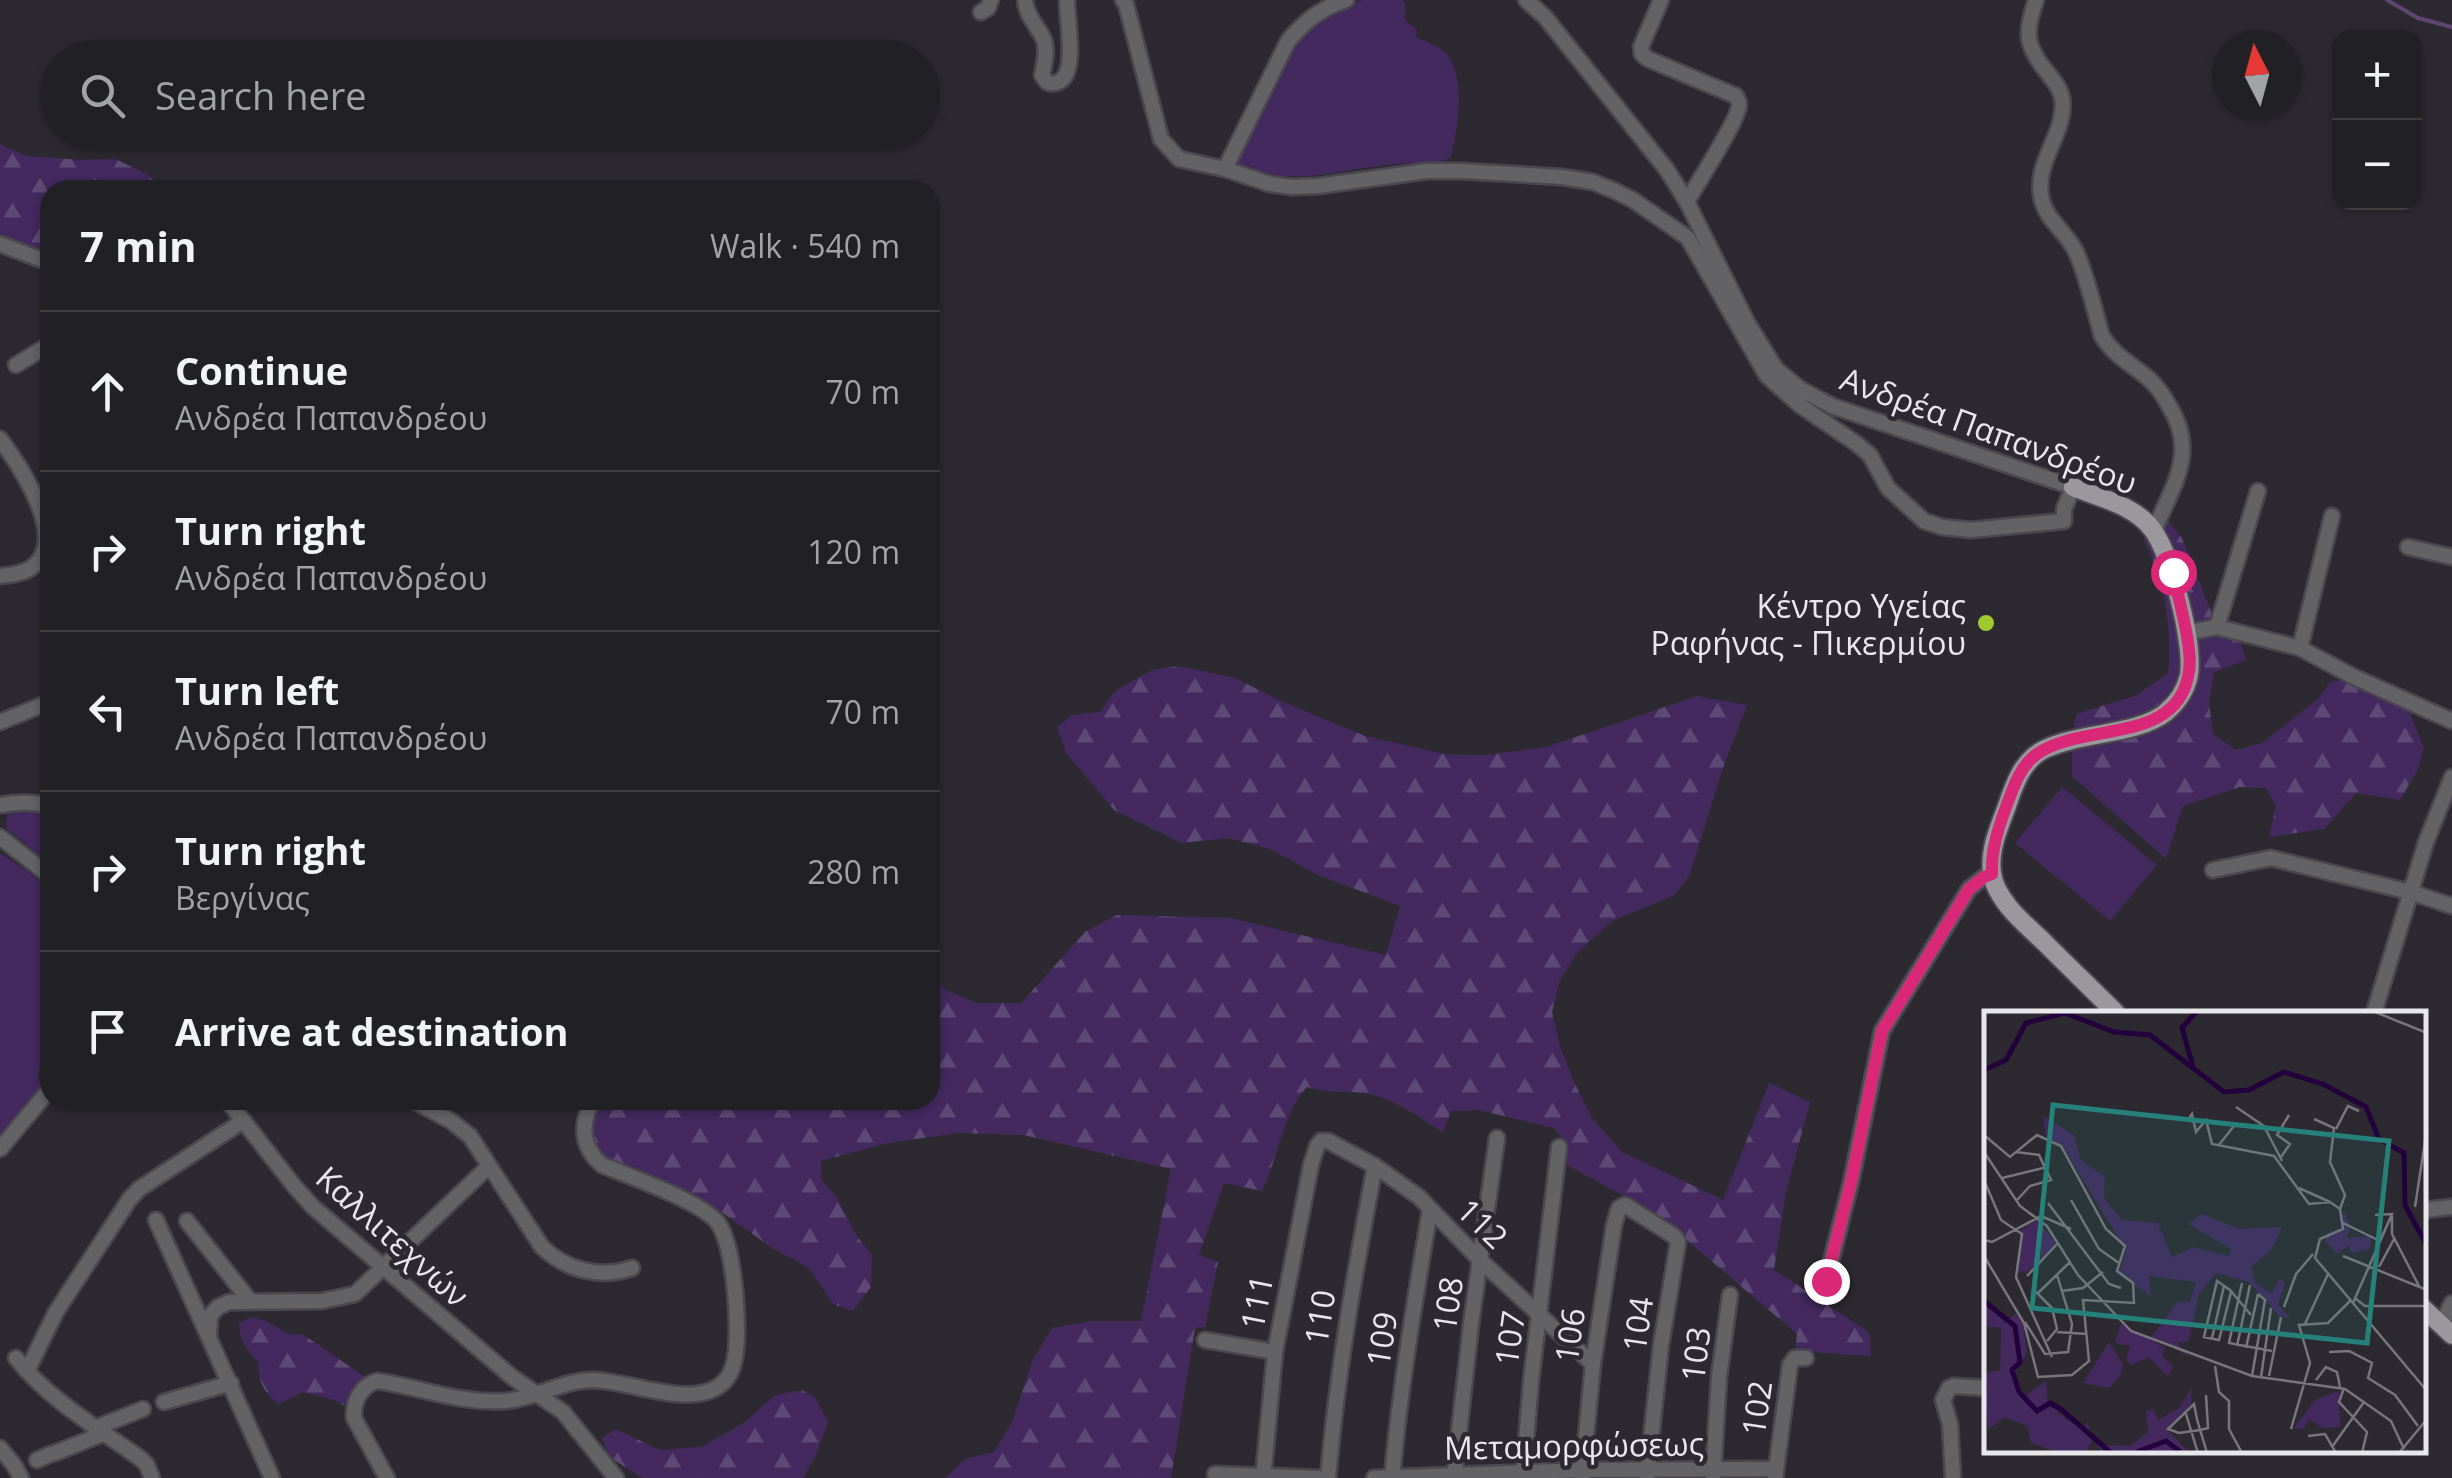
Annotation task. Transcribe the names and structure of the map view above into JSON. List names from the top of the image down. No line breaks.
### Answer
{"streets":{"main road":["Ανδρέα Παπανδρέου"],"street":["112","Καλλιτεχνών","111","108","110","104","106","107","109","103","102","Μεταμορφώσεως"]},"crossings":[["112","111"],["112","108"],["112","110"],["112","106"],["112","107"],["112","109"],["108","Μεταμορφώσεως"],["104","106"],["104","Μεταμορφώσεως"],["106","Μεταμορφώσεως"],["107","Μεταμορφώσεως"],["109","Μεταμορφώσεως"],["103","Μεταμορφώσεως"],["102","Μεταμορφώσεως"]],"places":["Κέντρο Υγείας Ραφήνας - Πικερμίου"],"north":"top","page":{"map_buttons":["+","−"],"search":"Search here","heading":["7 min","Walk · 540 m"],"list":[["Continue","Ανδρέα Παπανδρέου","70 m"],["Turn right","Ανδρέα Παπανδρέου","120 m"],["Turn left","Ανδρέα Παπανδρέου","70 m"],["Turn right","Βεργίνας","280 m"],"Arrive at destination"]}}
